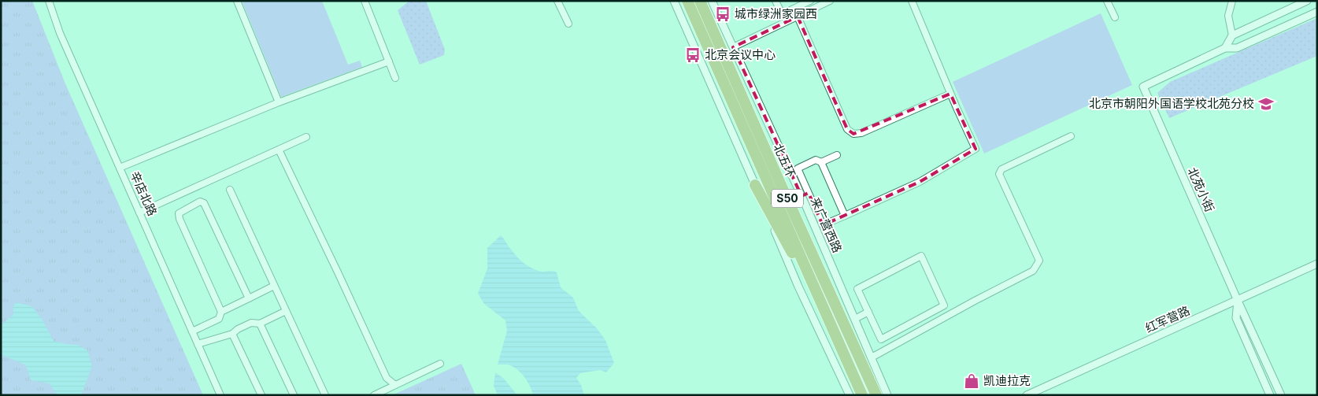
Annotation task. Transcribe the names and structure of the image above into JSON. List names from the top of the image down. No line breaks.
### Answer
{"streets":{"highway":["北五环","S50"],"street":["北苑小街","辛店北路","来广营西路","红军营路"]},"crossings":[["北苑小街","红军营路"]],"places":{"bus stop":["城市绿洲家园西","北京会议中心"],"school or university":["北京市朝阳外国语学校北苑分校"],"shop":["凯迪拉克"]}}
